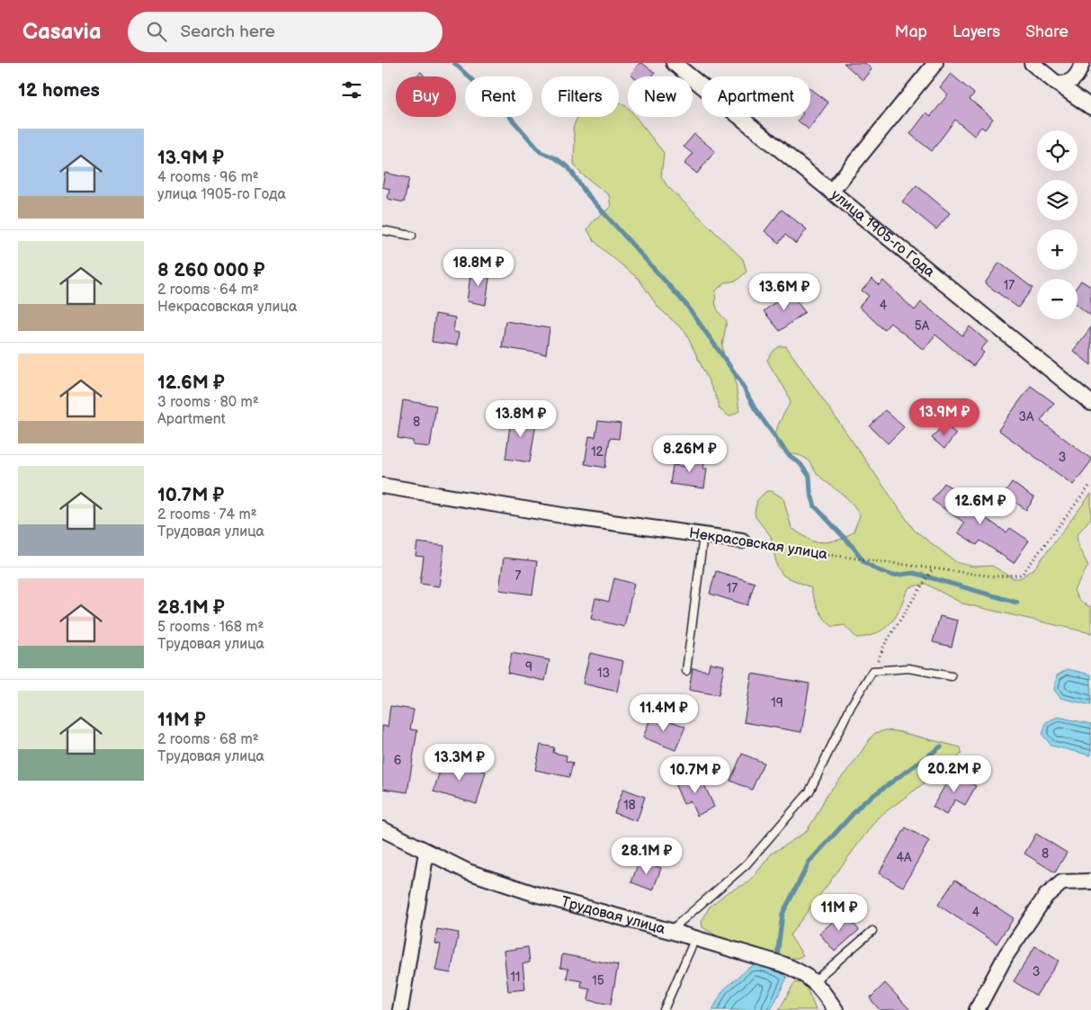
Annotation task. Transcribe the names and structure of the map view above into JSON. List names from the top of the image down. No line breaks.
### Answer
{"streets":{"street":["улица 1905-го Года","Некрасовская улица","Трудовая улица"]},"house_numbers":["17","4","5А","3А","8","12","3","7","17","9","13","19","6","18","8","4А","4","3","11","15"],"page":{"header":"Casavia","search":"Search here","nav":["Map","Layers","Share"],"heading":"12 homes","chip":["Buy","Rent","Filters","New","Apartment"],"list":[{"name":"13.9M ₽","note":"4 rooms · 96 m² · улица 1905-го Года"},{"name":"8 260 000 ₽","note":"2 rooms · 64 m² · Некрасовская улица"},{"name":"12.6M ₽","note":"3 rooms · 80 m² · Apartment"},{"name":"10.7M ₽","note":"2 rooms · 74 m² · Трудовая улица"},{"name":"28.1M ₽","note":"5 rooms · 168 m² · Трудовая улица"},{"name":"11M ₽","note":"2 rooms · 68 m² · Трудовая улица"}],"map_buttons":["+","−"],"price":["18.8M ₽","13.6M ₽","13.9M ₽","13.8M ₽","8.26M ₽","12.6M ₽","11.4M ₽","13.3M ₽","20.2M ₽","10.7M ₽","28.1M ₽","11M ₽"]}}
